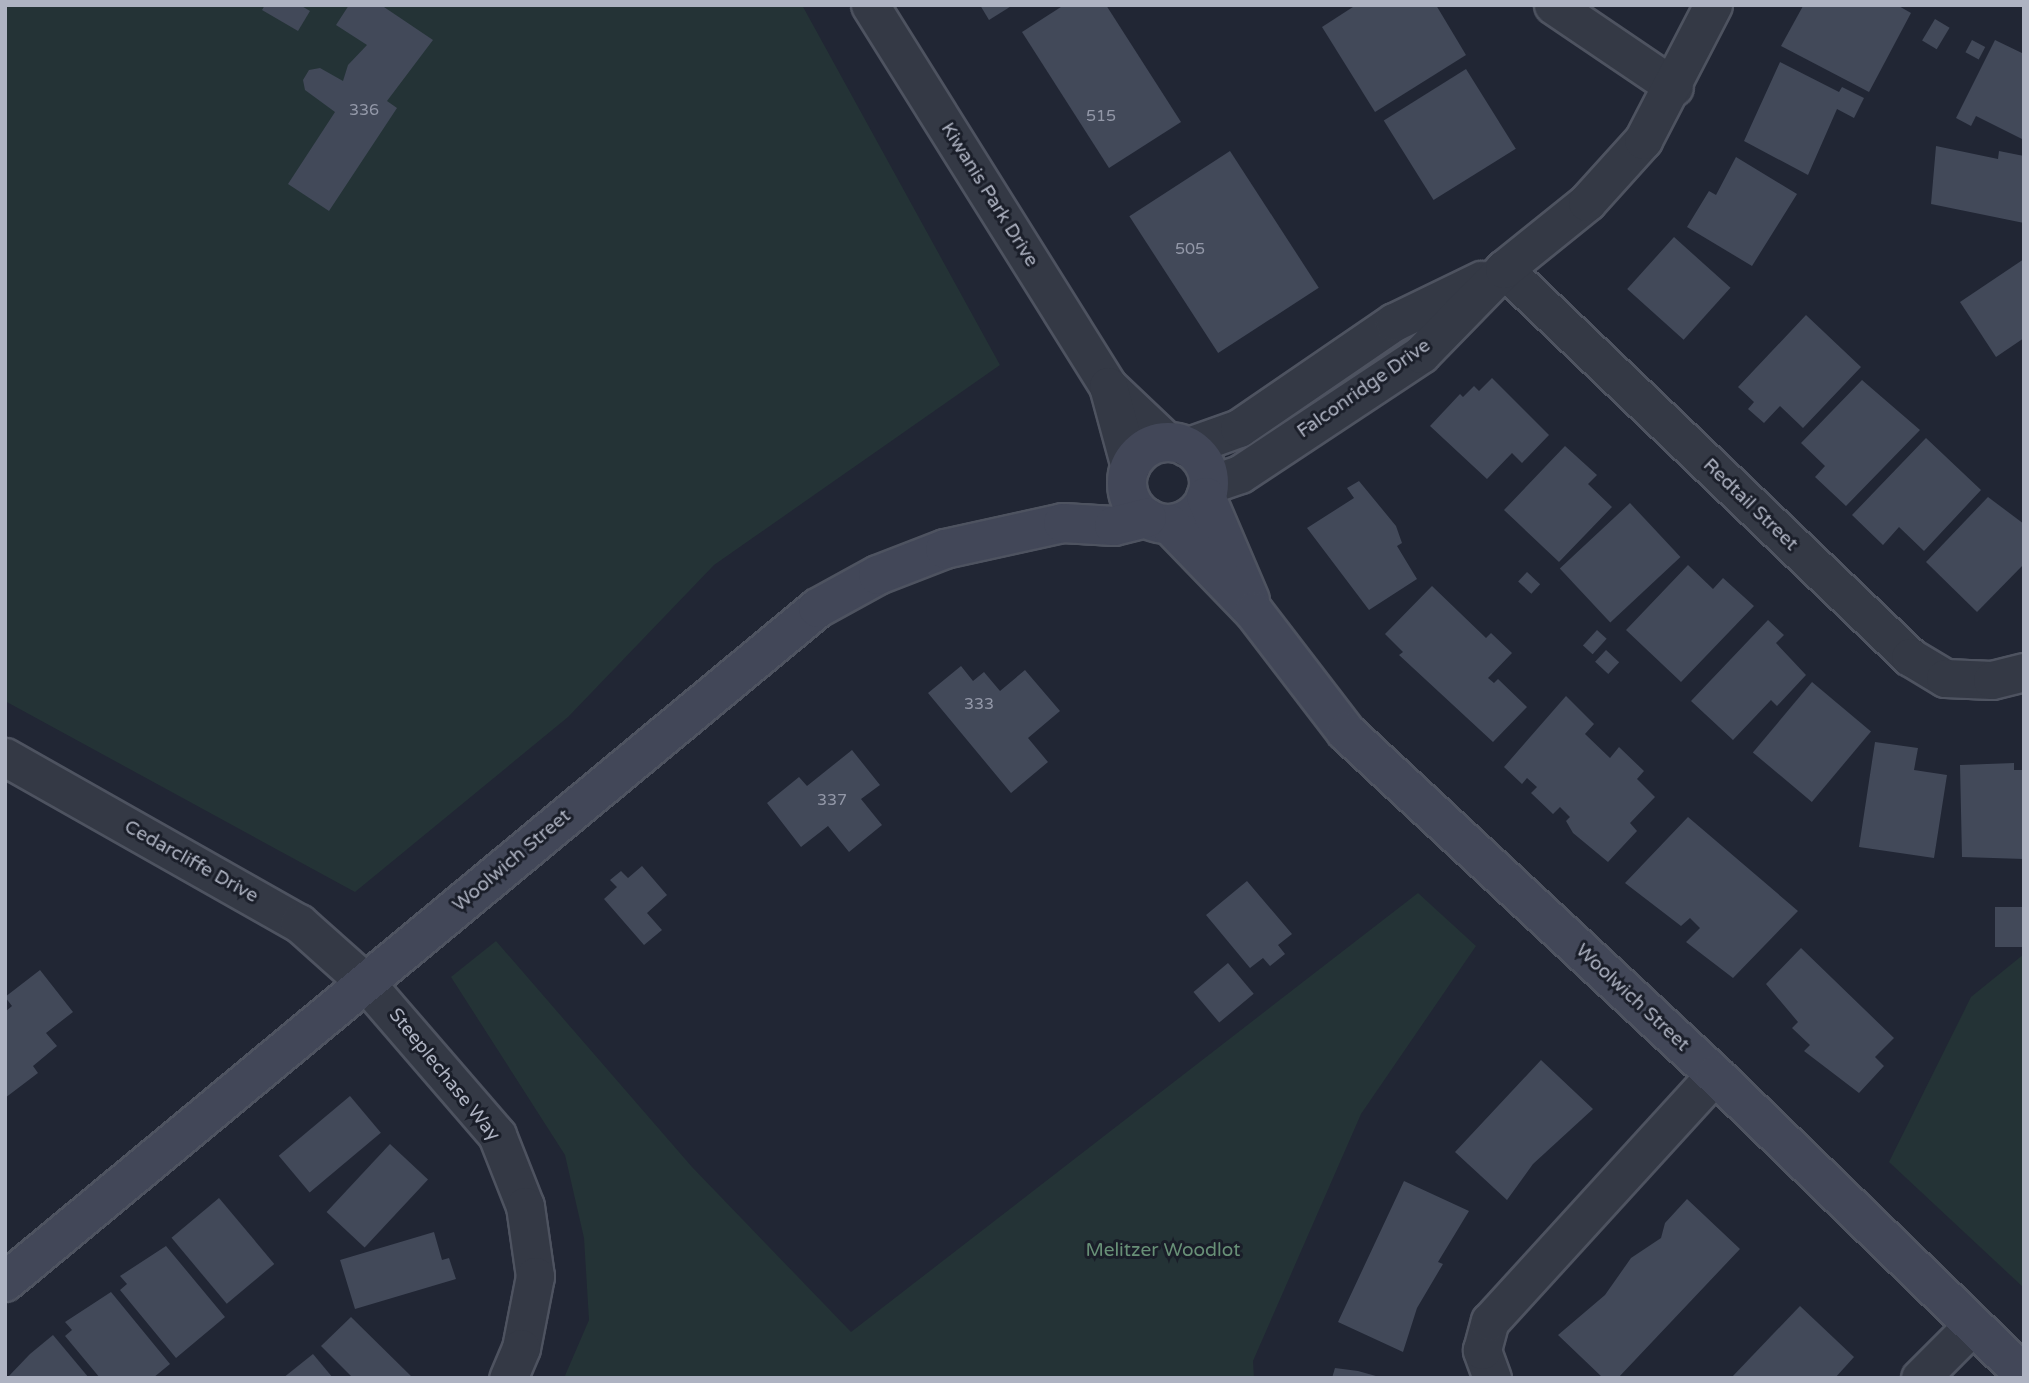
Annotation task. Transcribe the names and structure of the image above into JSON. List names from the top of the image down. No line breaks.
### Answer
{"streets":{"street":["Kiwanis Park Drive","Falconridge Drive","Redtail Street","Woolwich Street","Cedarcliffe Drive","Steeplechase Way"]},"crossings":[["Kiwanis Park Drive","Falconridge Drive"],["Kiwanis Park Drive","Woolwich Street"],["Falconridge Drive","Redtail Street"],["Falconridge Drive","Woolwich Street"],["Woolwich Street","Cedarcliffe Drive"],["Woolwich Street","Steeplechase Way"],["Cedarcliffe Drive","Steeplechase Way"]],"parks":["Melitzer Woodlot"],"house_numbers":["336","515","505","333","337"]}
